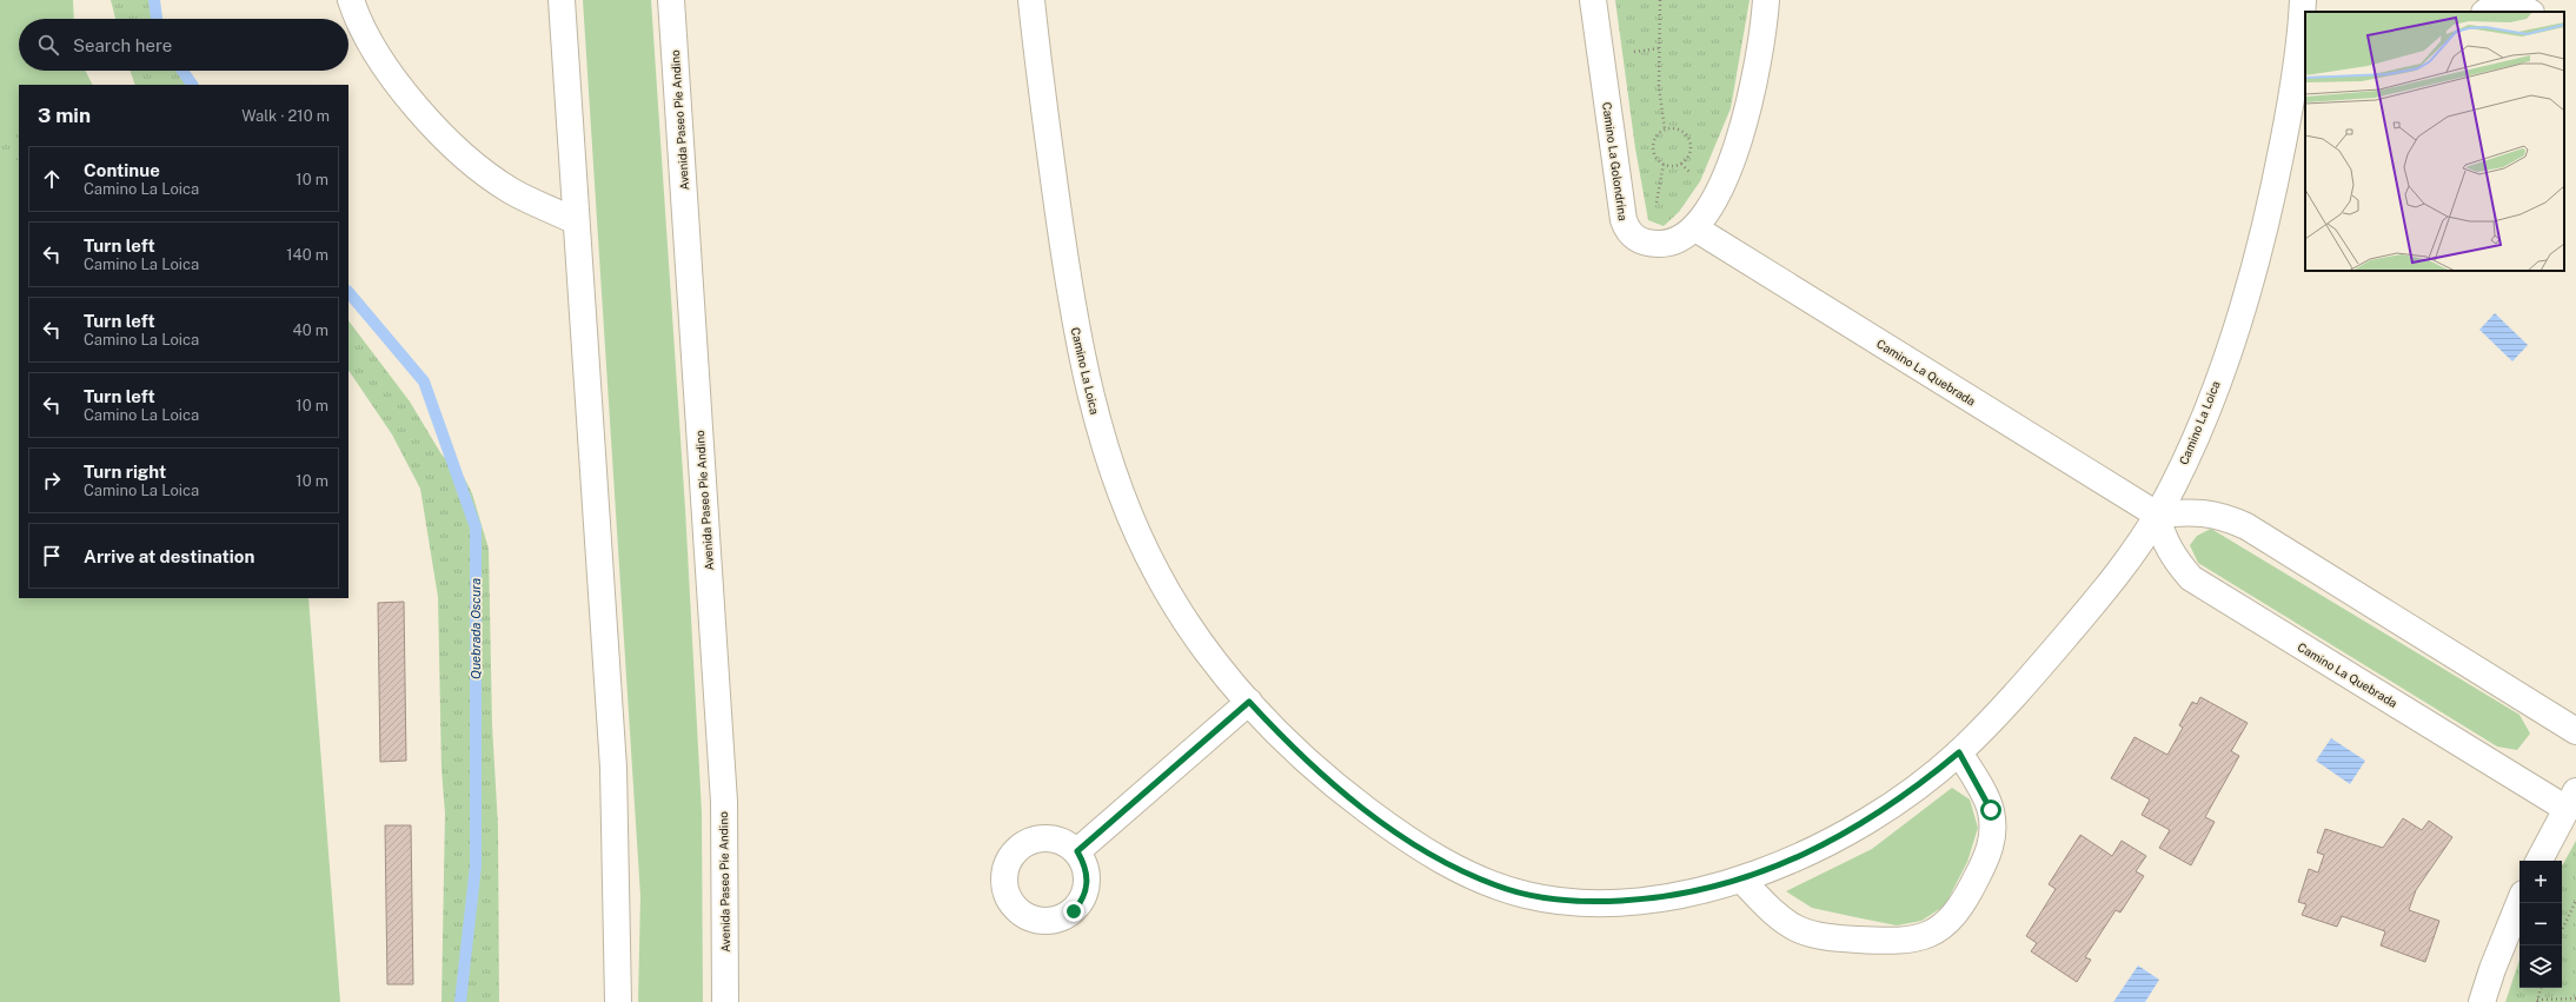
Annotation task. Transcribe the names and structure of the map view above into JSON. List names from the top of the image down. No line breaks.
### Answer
{"streets":{"street":["Avenida Paseo Pie Andino","Camino La Golondrina","Camino La Loica","Camino La Quebrada"]},"crossings":[["Camino La Golondrina","Camino La Quebrada"],["Camino La Loica","Camino La Quebrada"]],"water":["Quebrada Oscura"],"page":{"search":"Search here","heading":["3 min","Walk · 210 m"],"list":[["Continue","Camino La Loica","10 m"],["Turn left","Camino La Loica","140 m"],["Turn left","Camino La Loica","40 m"],["Turn left","Camino La Loica","10 m"],["Turn right","Camino La Loica","10 m"],"Arrive at destination"],"map_buttons":["+","−"]}}
